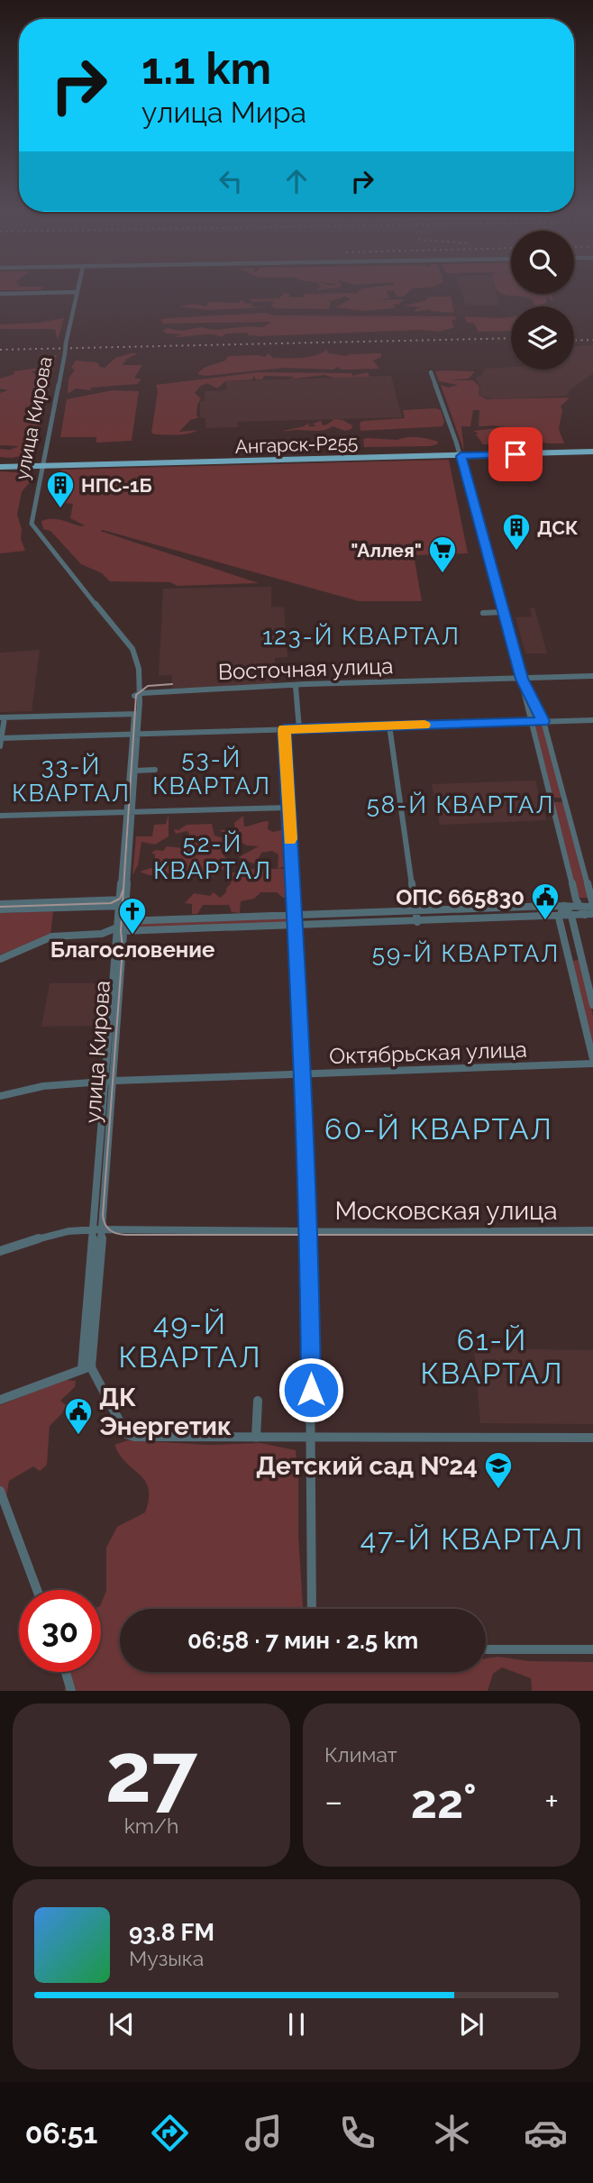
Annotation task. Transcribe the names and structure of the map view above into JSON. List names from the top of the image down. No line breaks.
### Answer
{"streets":{"main road":["Ангарск-Р255"],"street":["улица Кирова","Восточная улица","Октябрьская улица","Московская улица"]},"crossings":[["улица Кирова","Ангарск-Р255"],["улица Кирова","Восточная улица"],["улица Кирова","Октябрьская улица"],["улица Кирова","Московская улица"]],"districts":["123-Й КВАРТАЛ","53-Й КВАРТАЛ","33-Й КВАРТАЛ","58-Й КВАРТАЛ","52-Й КВАРТАЛ","59-Й КВАРТАЛ","60-Й КВАРТАЛ","49-Й КВАРТАЛ","61-Й КВАРТАЛ","47-Й КВАРТАЛ"],"places":{"building":["НПС-1Б","ДСК"],"supermarket":["\"Аллея\""],"public building":["ОПС 665830","ДК Энергетик"],"church":["Благословение"],"school or university":["Детский сад №24"]},"page":{"turn":["1.1 km","улица Мира"],"limit":"30","trip":"06:58 · 7 мин · 2.5 km","tile":[["27","km/h"],"Климат"],"heat":["−","22°","+"],"song":["93.8 FM","Музыка"],"tabs":"06:51"}}
